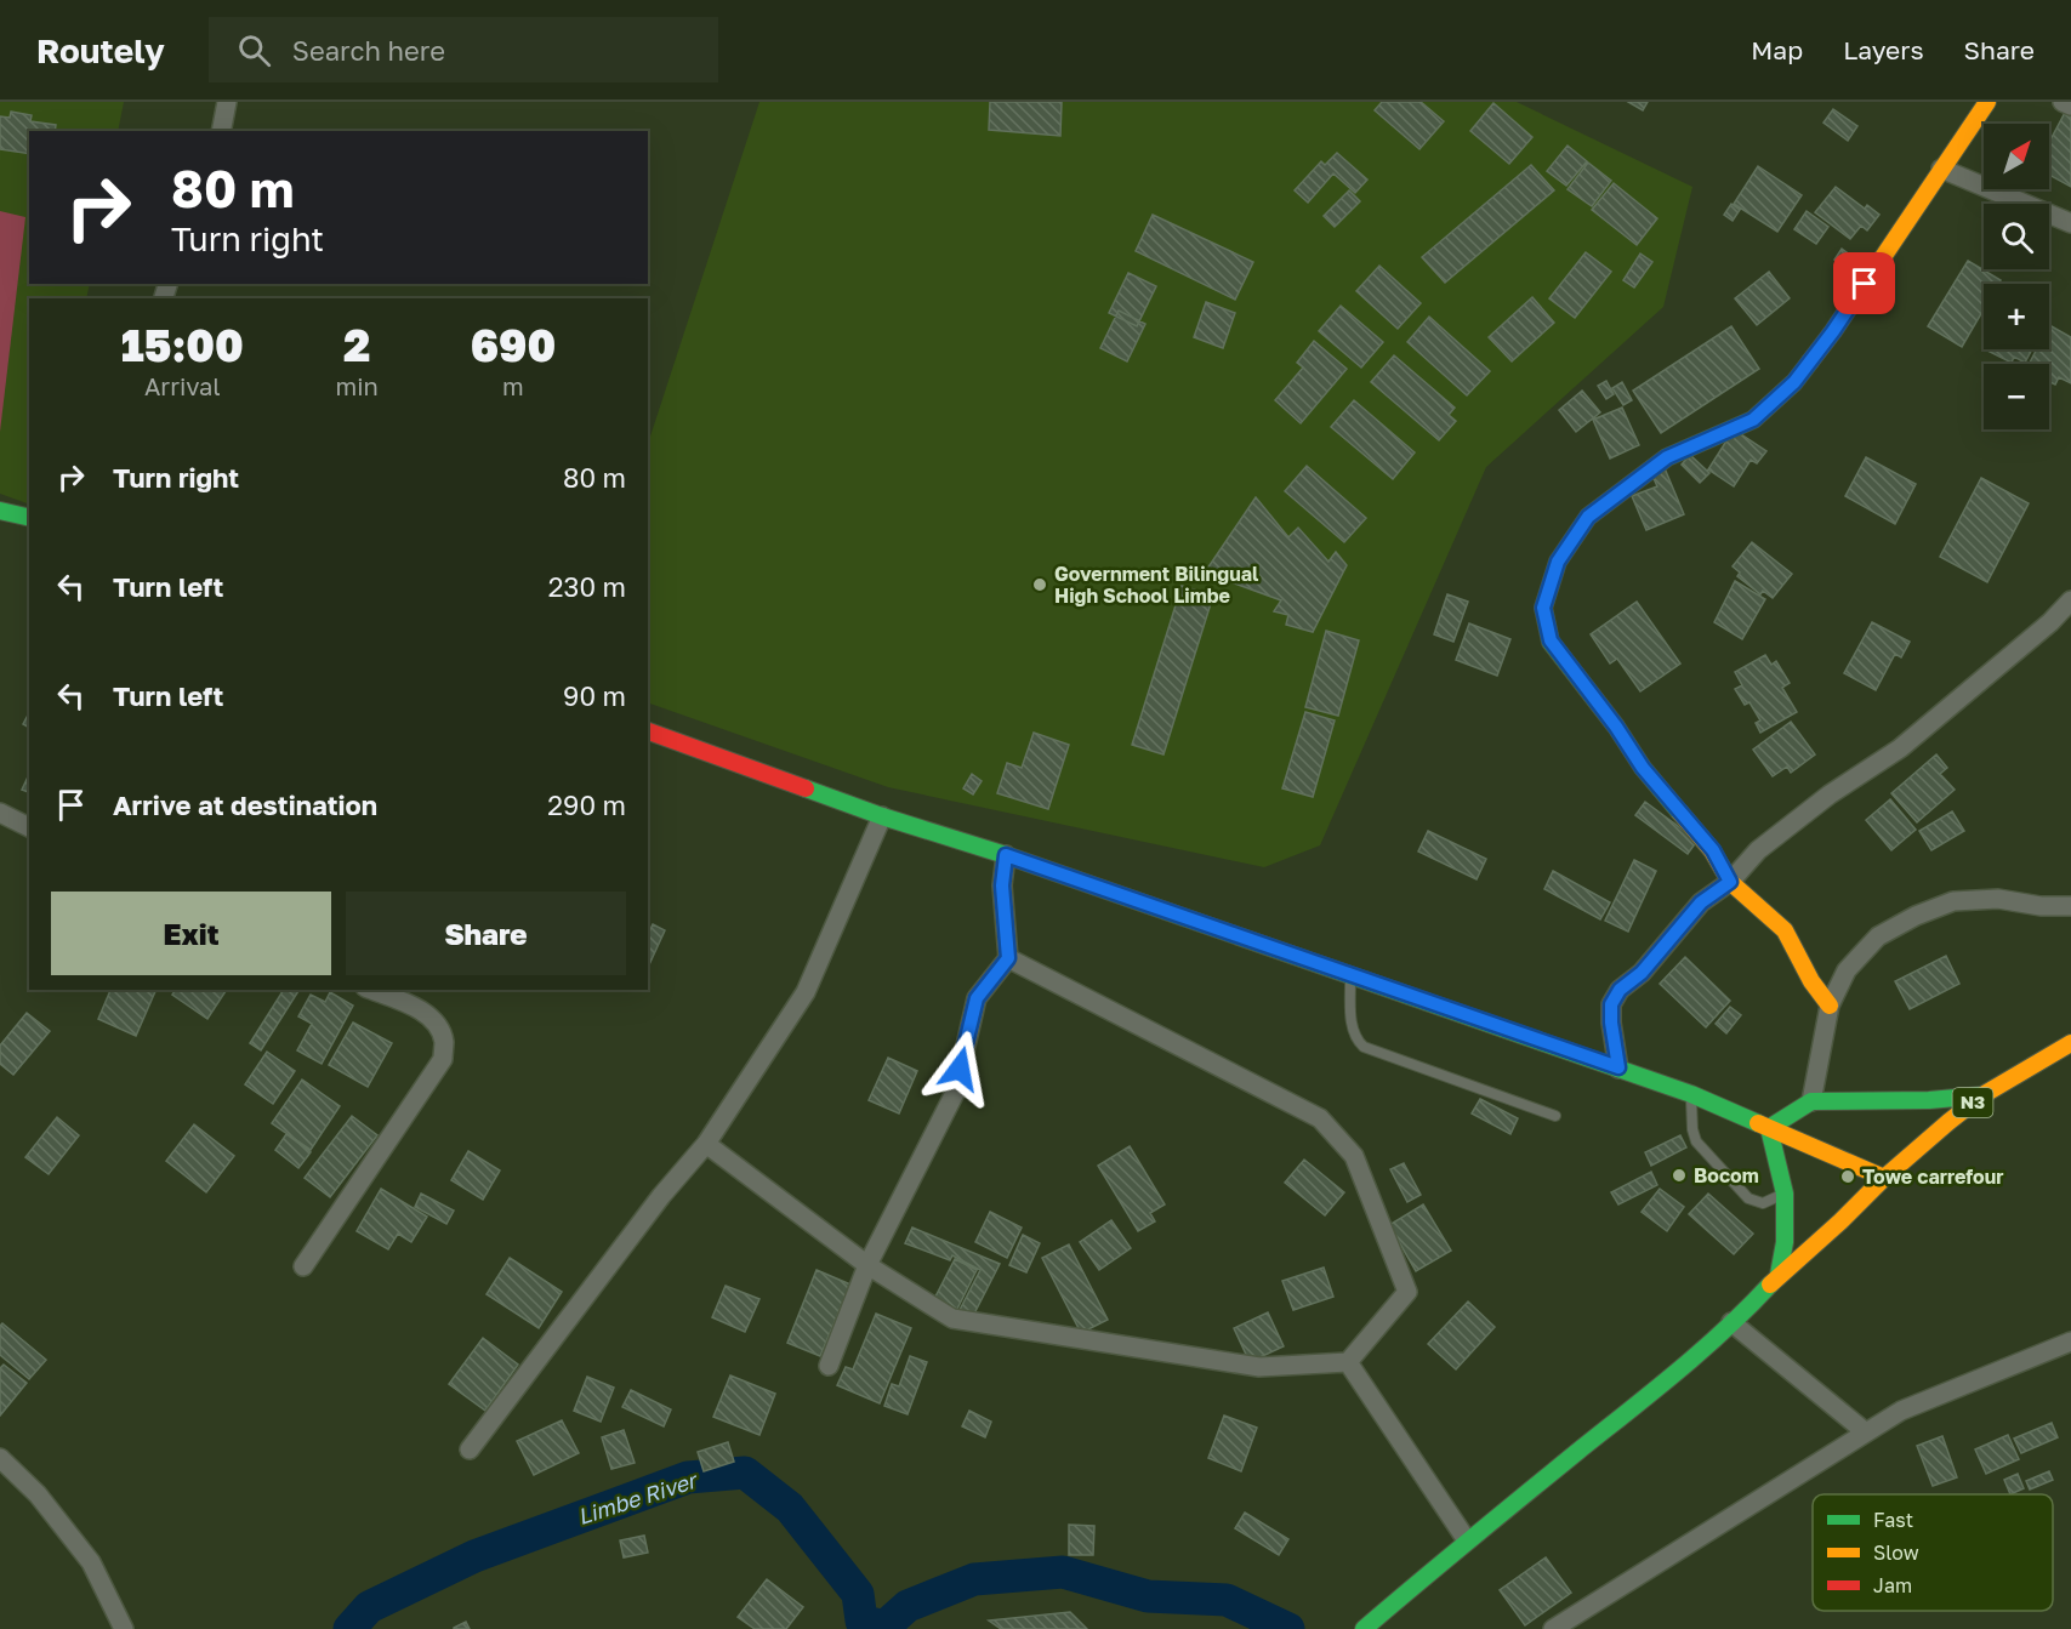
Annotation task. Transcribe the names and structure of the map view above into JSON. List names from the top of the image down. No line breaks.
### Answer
{"streets":{"main road":["N3"]},"water":["Limbe River"],"places":["Government Bilingual High School Limbe","Bocom","Towe carrefour"],"legend":["Fast","Slow","Jam"],"north":"top right","page":{"header":"Routely","search":"Search here","nav":["Map","Layers","Share"],"map_buttons":["+","−"],"turn":["80 m","Turn right"],"eta":["15:00","Arrival","2","min","690","m"],"list":[{"name":"Turn right","value":"80 m"},{"name":"Turn left","value":"230 m"},{"name":"Turn left","value":"90 m"},{"name":"Arrive at destination","value":"290 m"}],"buttons":["Exit","Share"]}}
